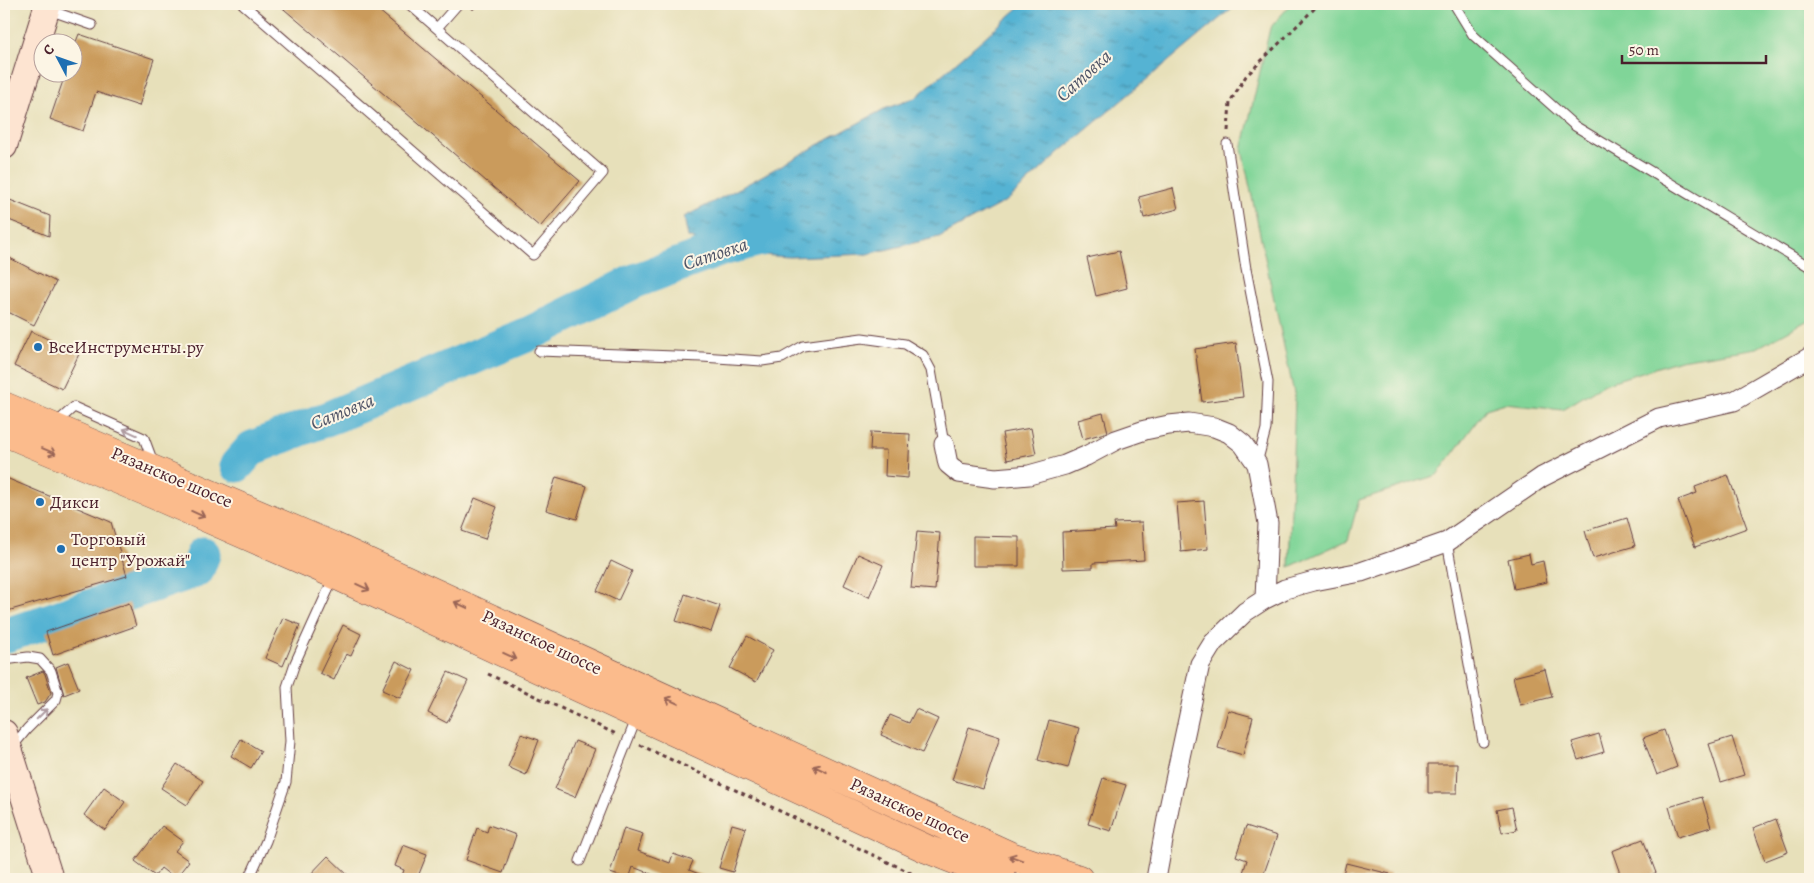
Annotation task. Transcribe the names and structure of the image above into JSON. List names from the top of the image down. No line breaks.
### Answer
{"streets":{"main road":["Рязанское шоссе"]},"water":["Сатовка"],"places":["ВсеИнструменты.ру","Дикси","Торговый центр \"Урожай\""],"scale_bar":"50 m","north":"top left"}
